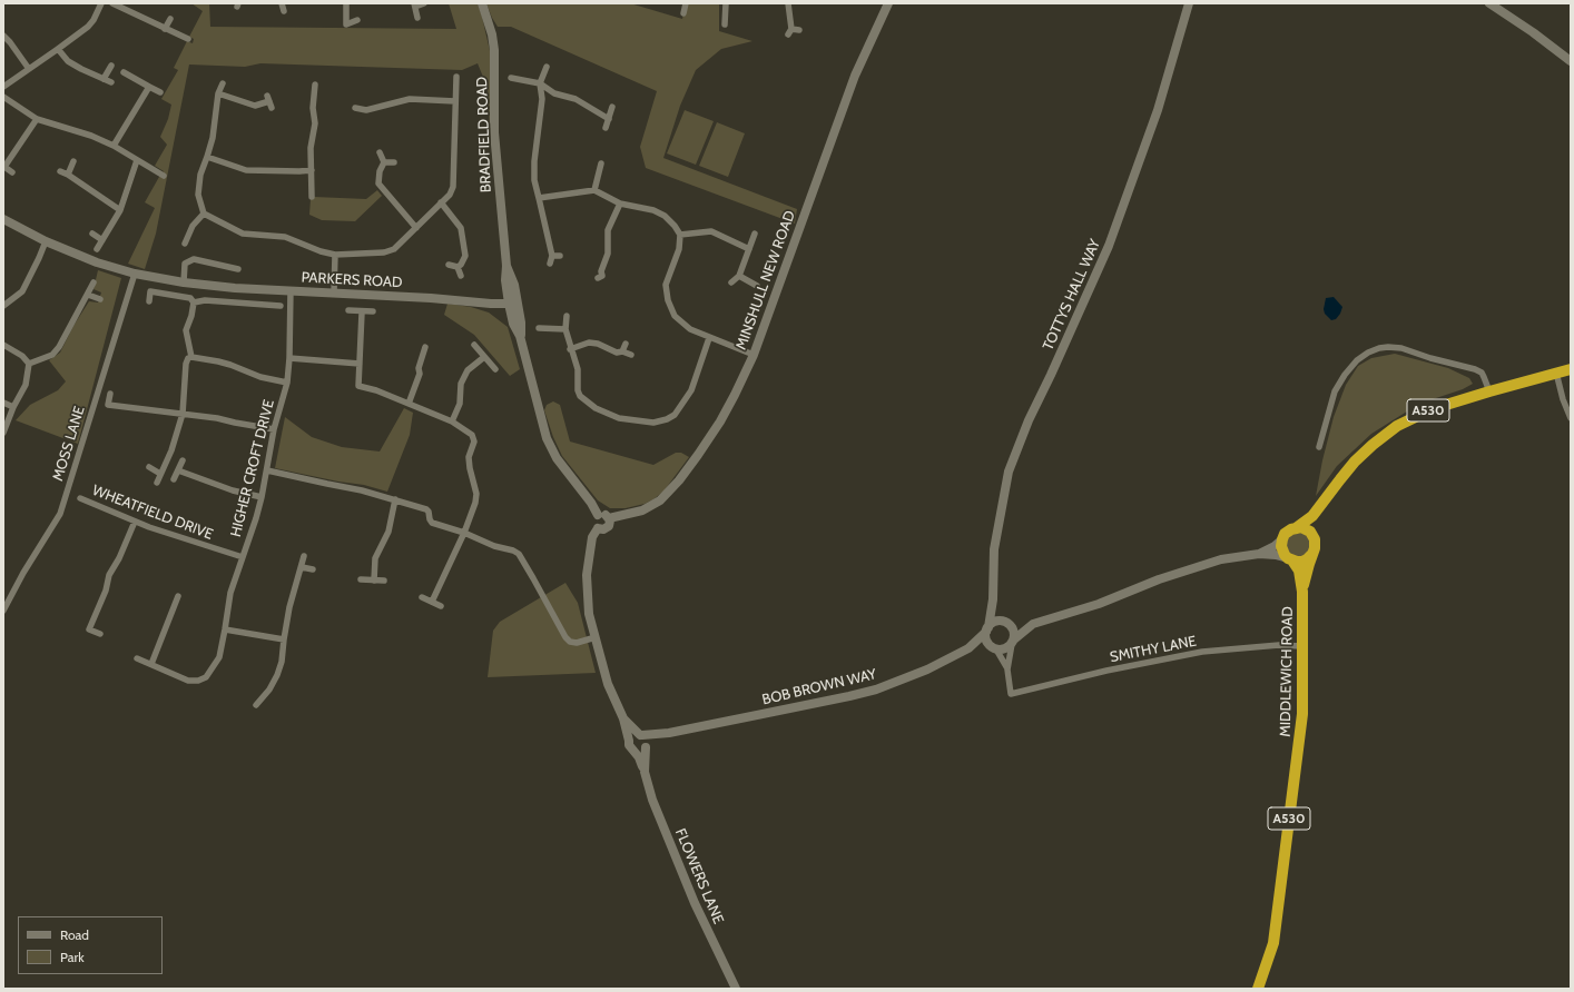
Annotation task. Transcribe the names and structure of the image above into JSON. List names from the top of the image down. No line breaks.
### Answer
{"streets":{"highway":["A530","MIDDLEWICH ROAD"],"street":["BRADFIELD ROAD","PARKERS ROAD","MINSHULL NEW ROAD","TOTTYS HALL WAY","MOSS LANE","HIGHER CROFT DRIVE","WHEATFIELD DRIVE","SMITHY LANE","BOB BROWN WAY","FLOWERS LANE"]},"crossings":[["BRADFIELD ROAD","PARKERS ROAD"],["BRADFIELD ROAD","MINSHULL NEW ROAD"],["PARKERS ROAD","MOSS LANE"],["PARKERS ROAD","HIGHER CROFT DRIVE"],["TOTTYS HALL WAY","BOB BROWN WAY"],["A530","MIDDLEWICH ROAD"],["HIGHER CROFT DRIVE","WHEATFIELD DRIVE"],["SMITHY LANE","MIDDLEWICH ROAD"],["BOB BROWN WAY","FLOWERS LANE"]],"legend":["Road","Park"]}
